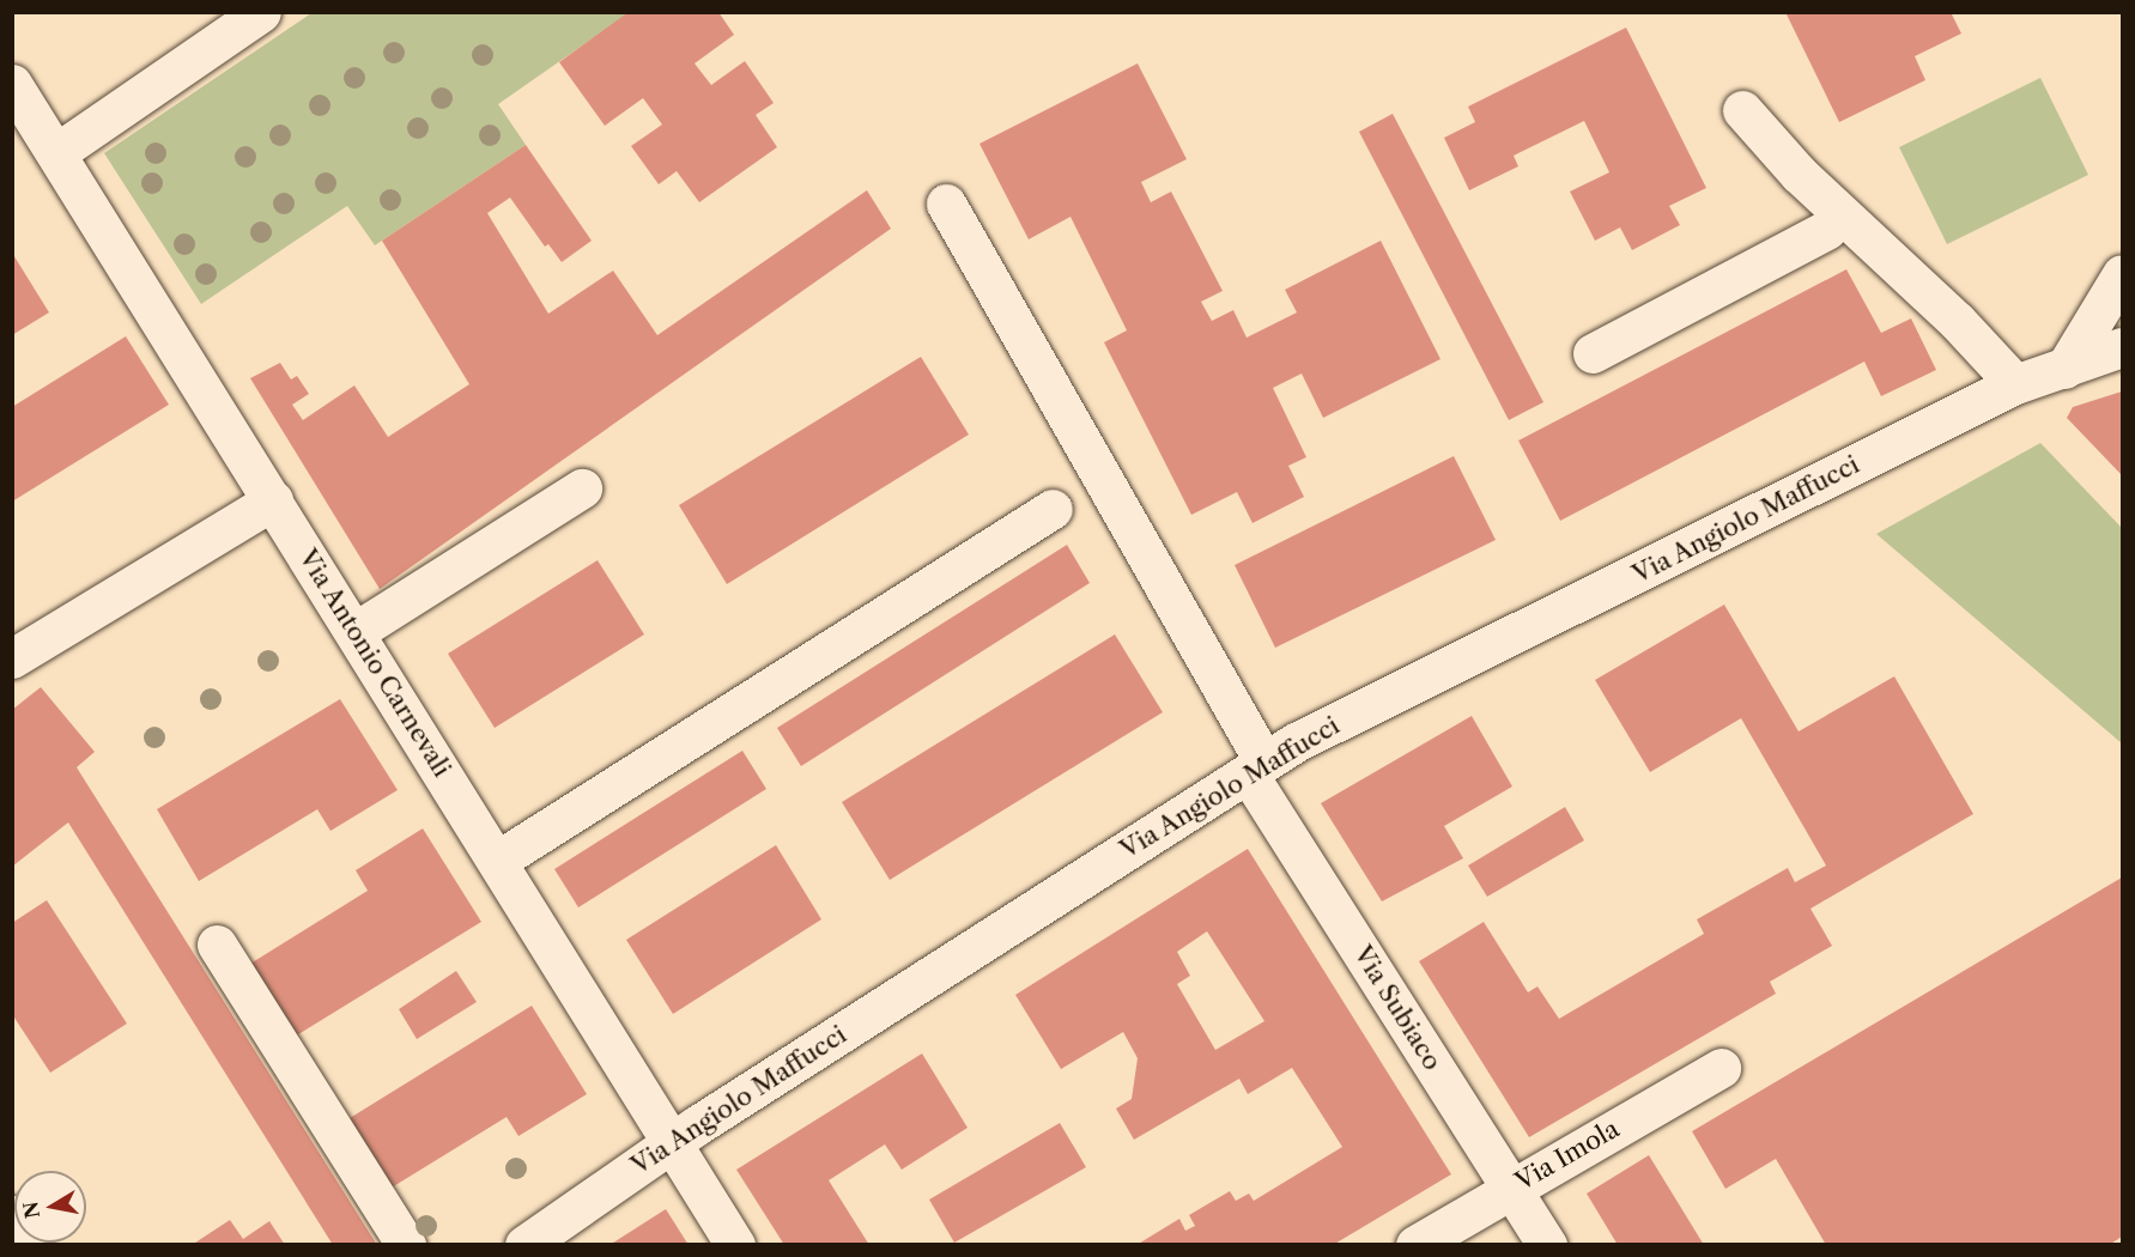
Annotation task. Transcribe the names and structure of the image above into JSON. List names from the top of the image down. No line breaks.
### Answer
{"streets":{"street":["Via Angiolo Maffucci","Via Antonio Carnevali","Via Subiaco","Via Imola"]},"crossings":[["Via Angiolo Maffucci","Via Antonio Carnevali"],["Via Angiolo Maffucci","Via Subiaco"],["Via Subiaco","Via Imola"]],"north":"left"}
